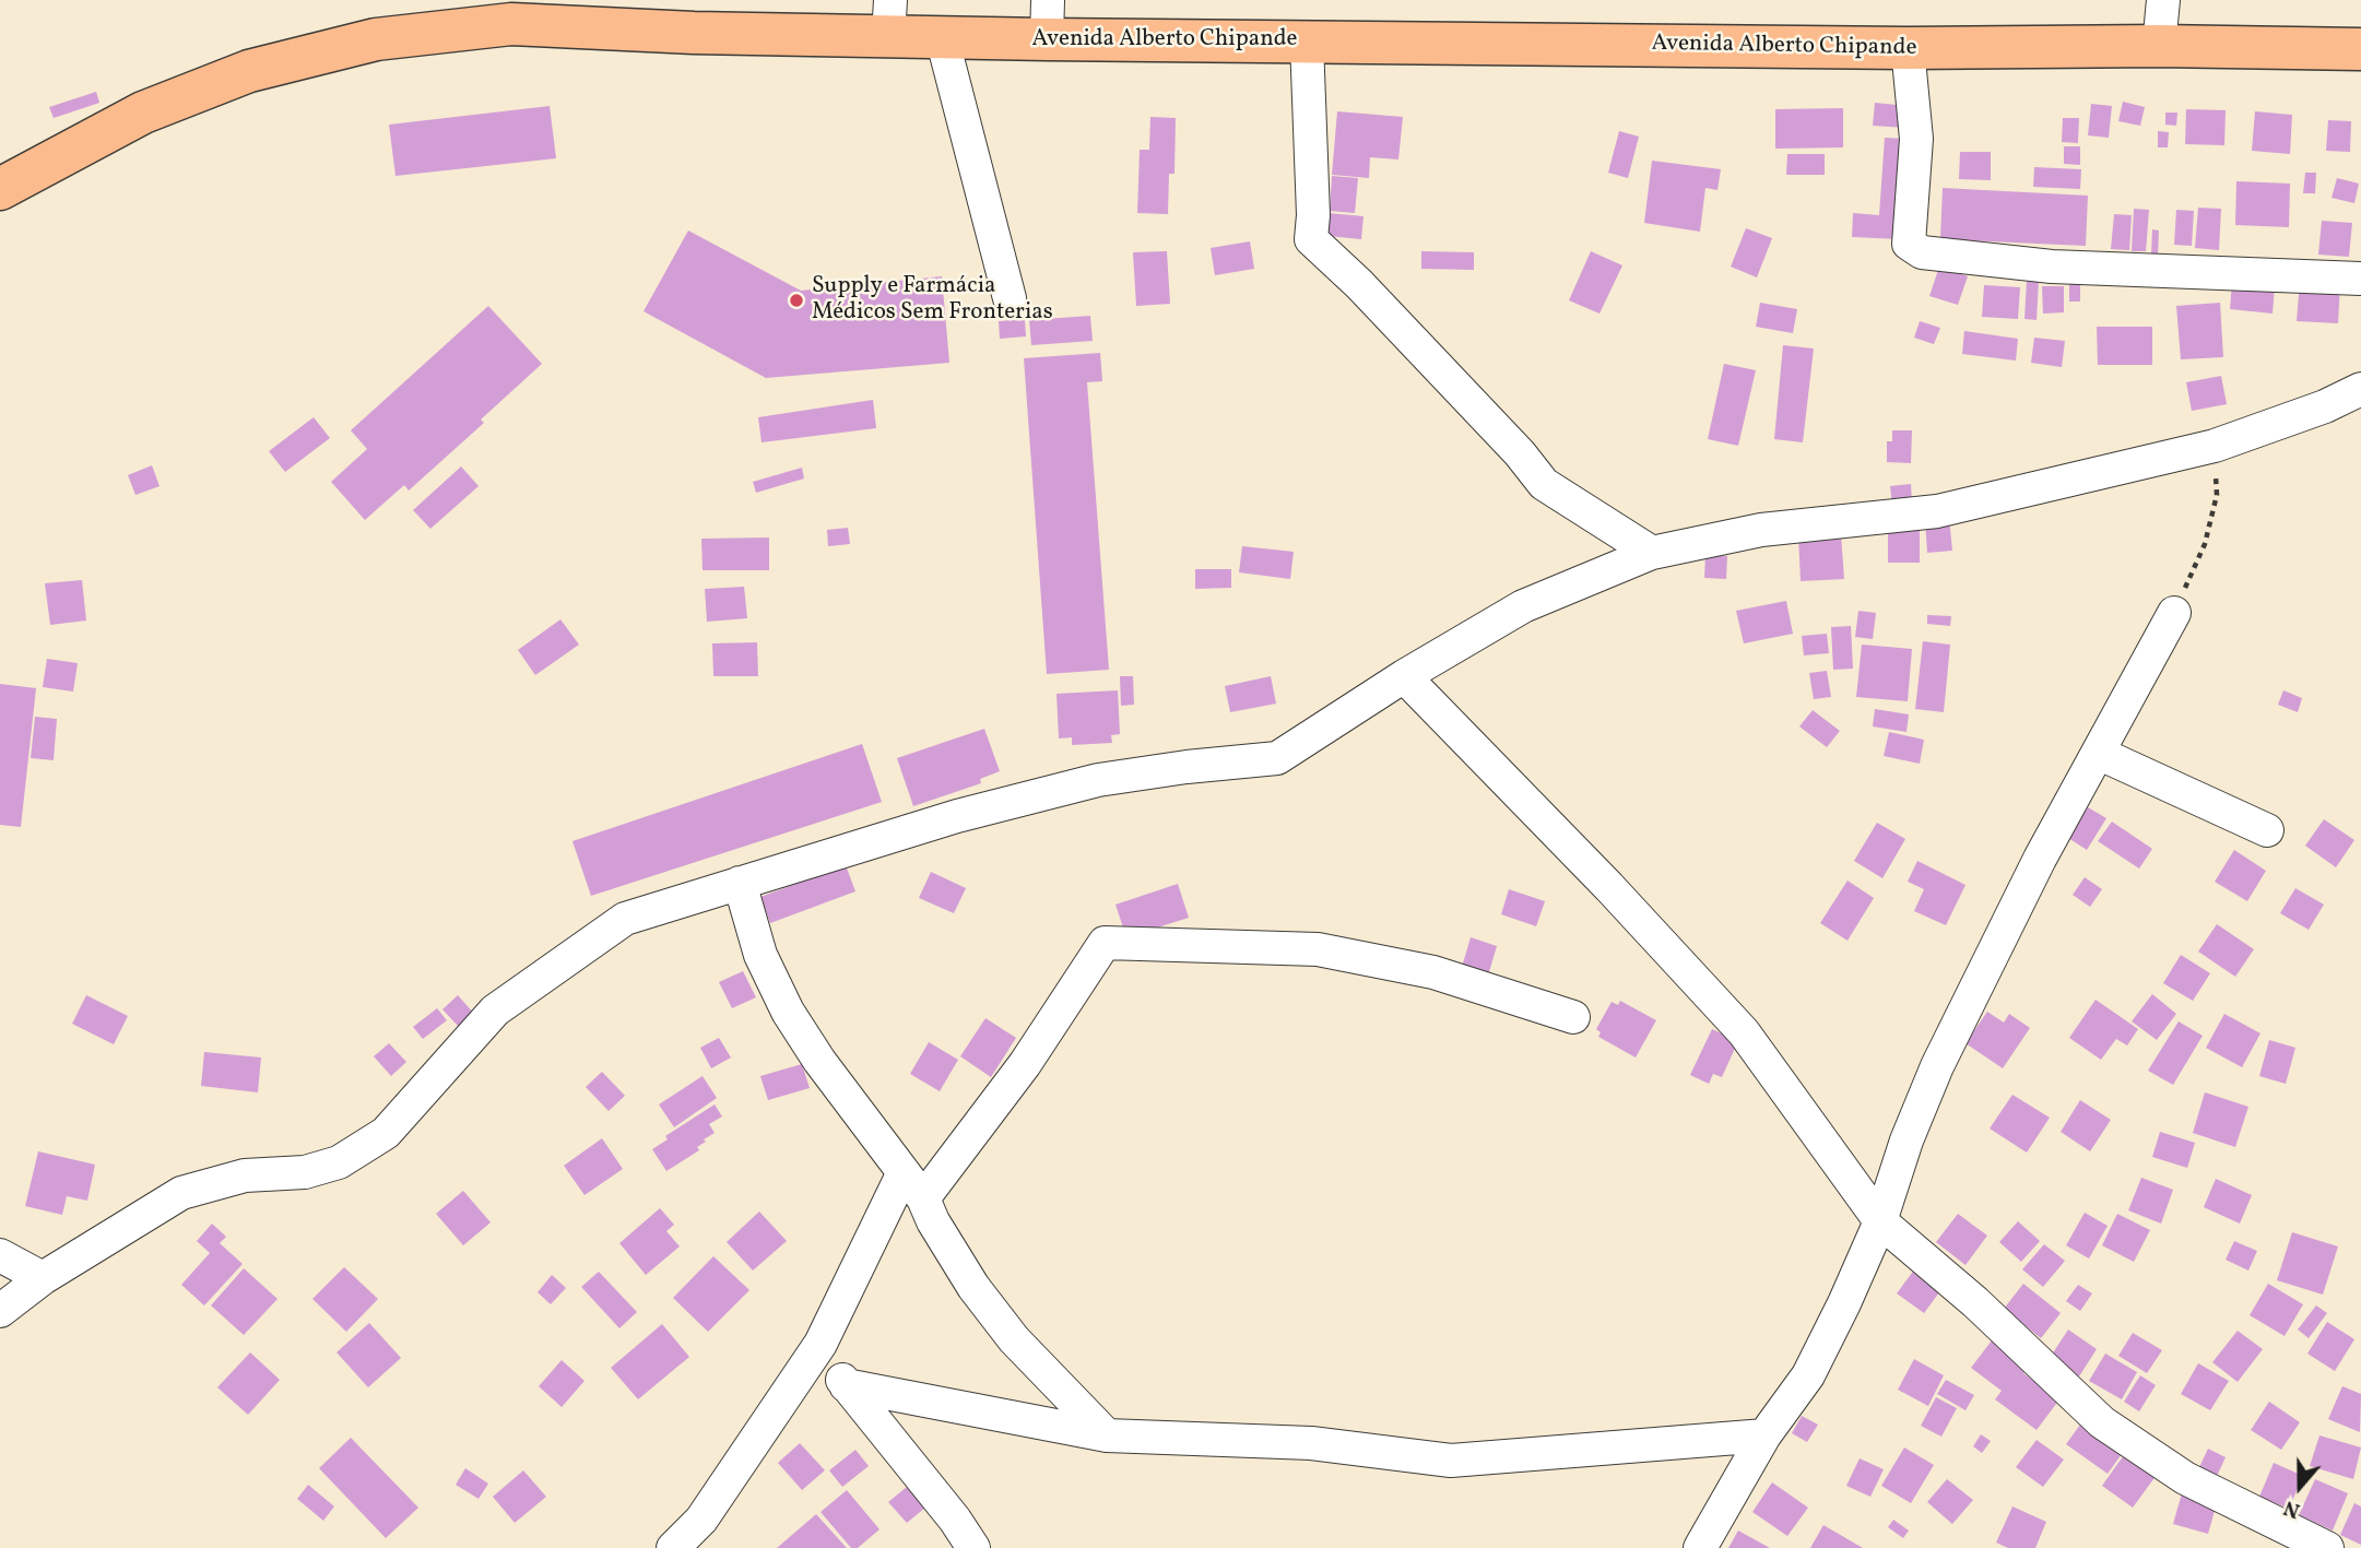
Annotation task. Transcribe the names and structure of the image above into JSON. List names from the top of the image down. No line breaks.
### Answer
{"streets":{"main road":["Avenida Alberto Chipande"]},"places":["Supply e Farmácia Médicos Sem Fronterias"],"north":"bottom"}
